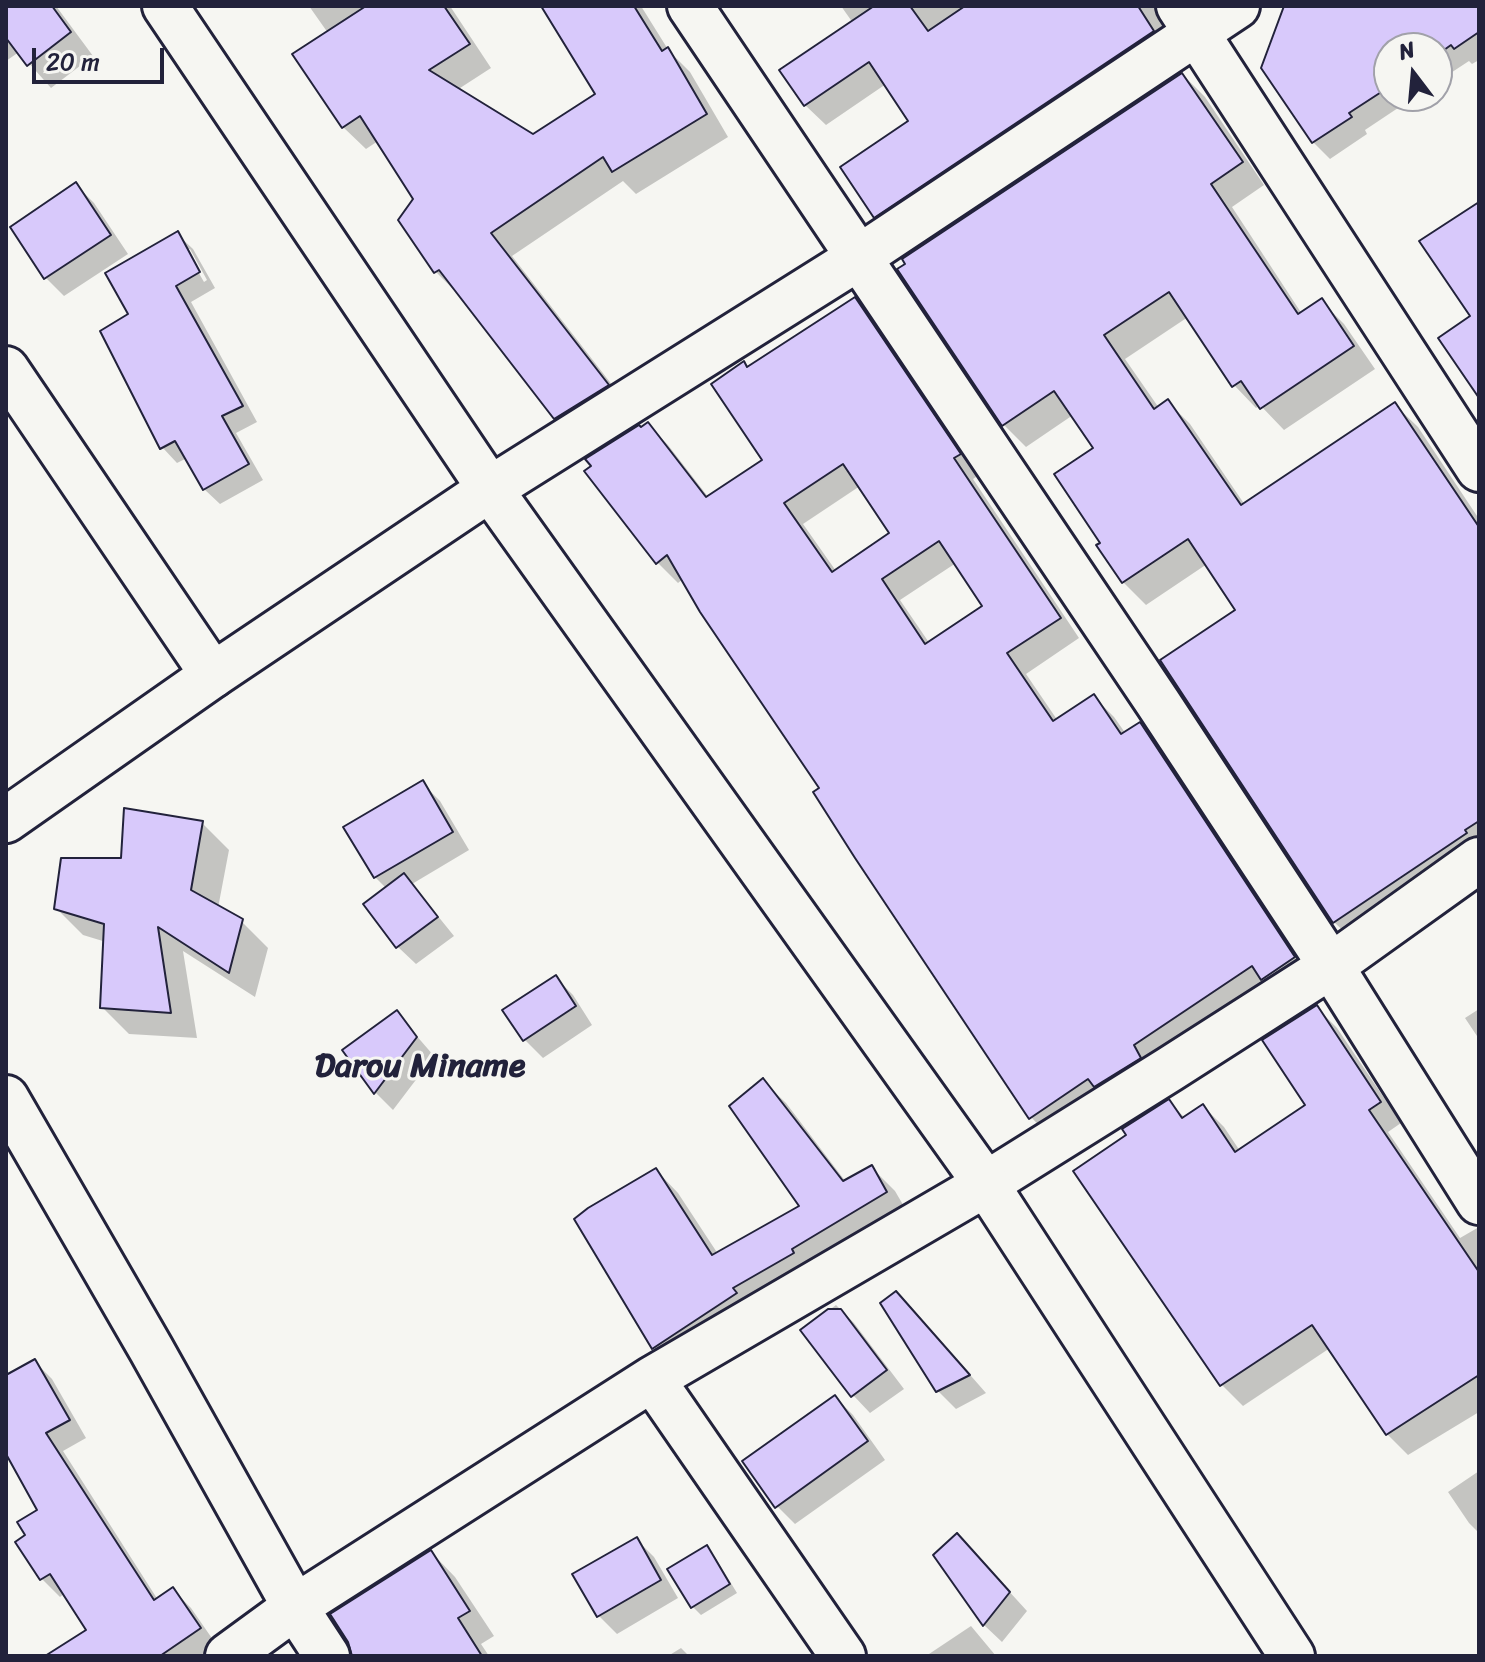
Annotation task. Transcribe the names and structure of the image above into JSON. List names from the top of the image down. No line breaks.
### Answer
{"districts":["Darou Miname"],"scale_bar":"20 m","north":"top"}
